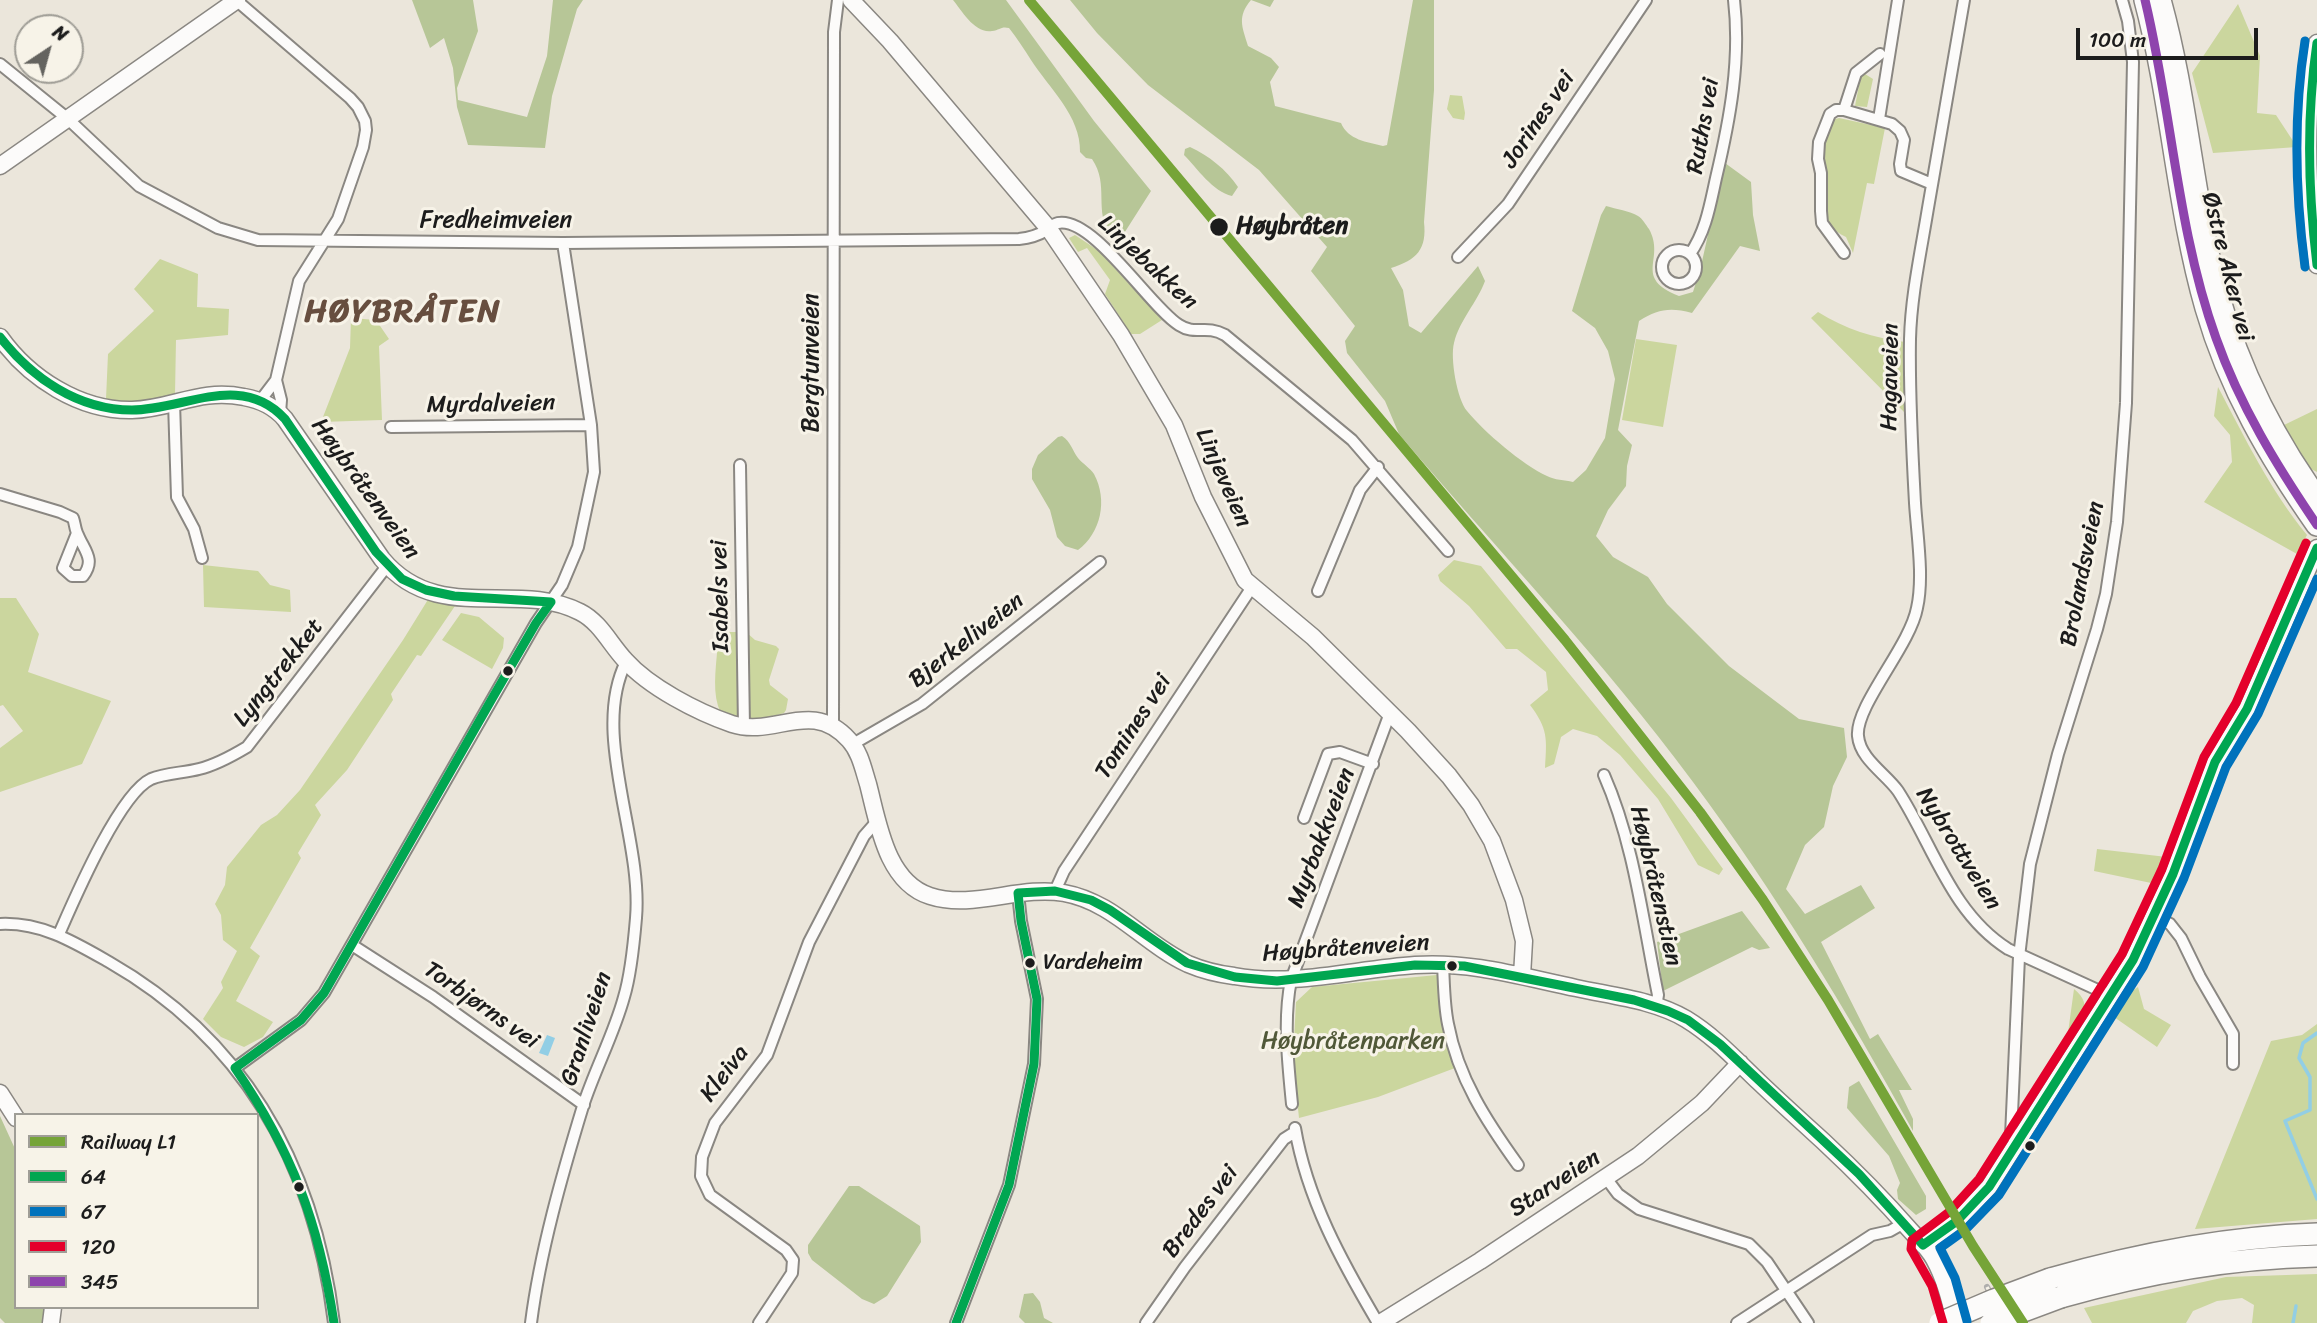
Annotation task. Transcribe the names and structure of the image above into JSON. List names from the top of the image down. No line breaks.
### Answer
{"streets":{"highway":["Østre Aker vei"],"street":["Jorines vei","Ruths vei","Fredheimveien","Linjebakken","Bergtunveien","Hagaveien","Myrdalveien","Linjeveien","Høybråtenveien","Brolandsveien","Isabels vei","Bjerkeliveien","Lyngtrekket","Tomines vei","Myrbakkveien","Nybrottveien","Høybråtenstien","Torbjørns vei","Granliveien","Kleiva","Starveien","Bredes vei"]},"crossings":[["Fredheimveien","Linjebakken"],["Fredheimveien","Bergtunveien"],["Fredheimveien","Linjeveien"],["Linjebakken","Linjeveien"],["Bergtunveien","Høybråtenveien"],["Hagaveien","Nybrottveien"],["Linjeveien","Høybråtenveien"],["Linjeveien","Tomines vei"],["Linjeveien","Myrbakkveien"],["Høybråtenveien","Isabels vei"],["Høybråtenveien","Bjerkeliveien"],["Høybråtenveien","Lyngtrekket"],["Høybråtenveien","Tomines vei"],["Høybråtenveien","Myrbakkveien"],["Høybråtenveien","Høybråtenstien"],["Høybråtenveien","Granliveien"],["Høybråtenveien","Kleiva"],["Høybråtenveien","Starveien"],["Brolandsveien","Nybrottveien"],["Torbjørns vei","Granliveien"],["Starveien","Bredes vei"]],"districts":["HØYBRÅTEN"],"parks":["Høybråtenparken"],"places":["Høybråten","Vardeheim"],"lines":["rail line L1","transit line 345","transit line 67","transit line 64","transit line 120"],"legend":["Railway L1","64","67","120","345"],"scale_bar":"100 m","north":"top right"}
